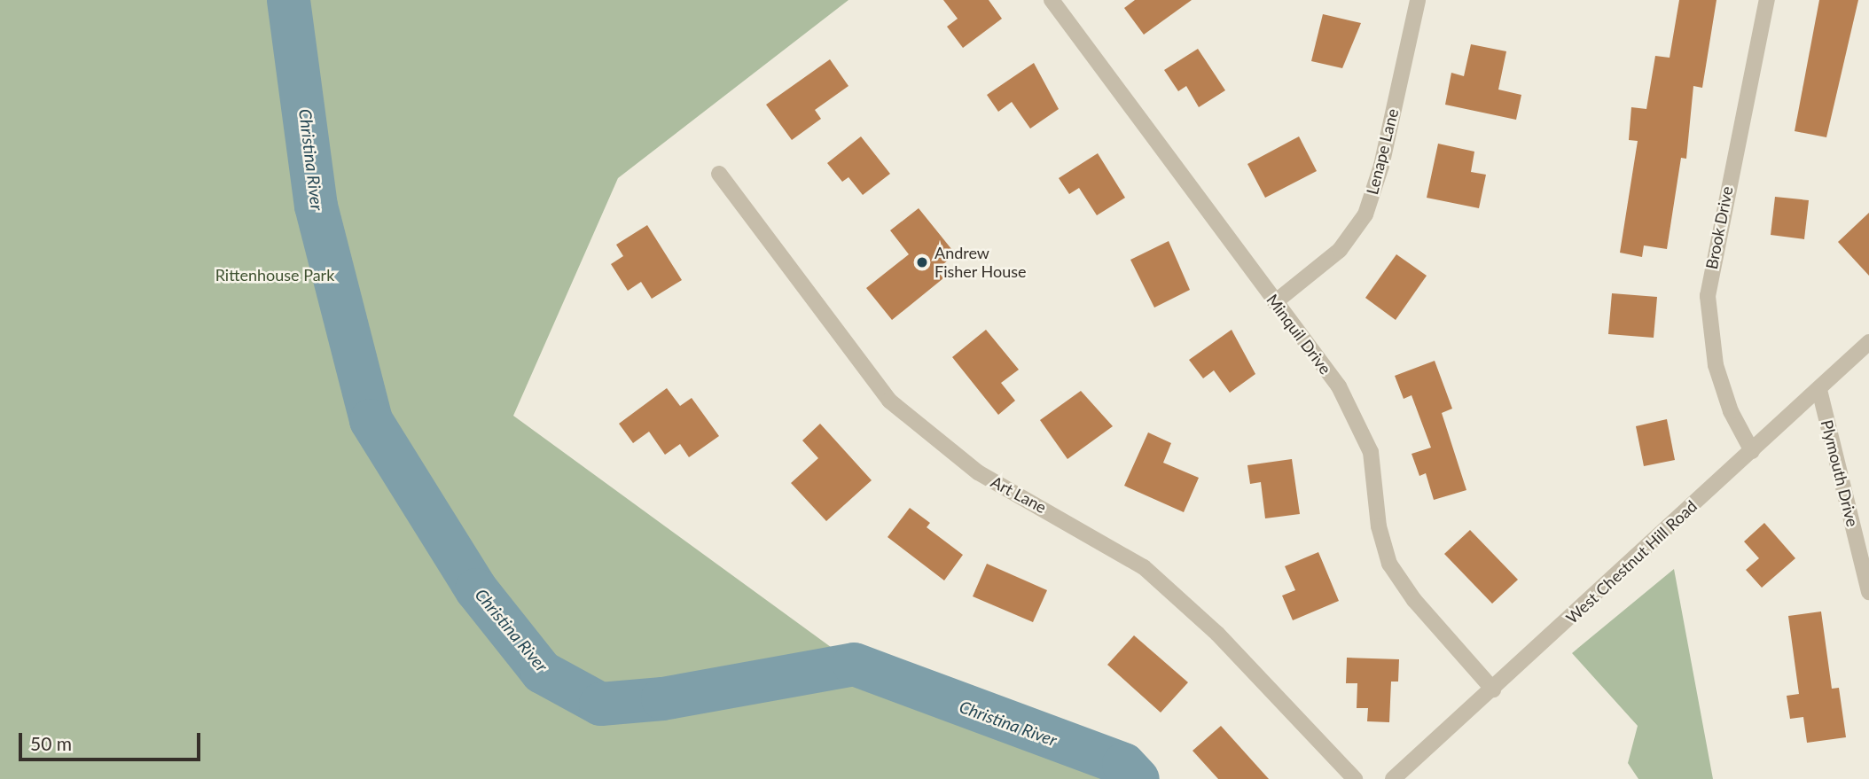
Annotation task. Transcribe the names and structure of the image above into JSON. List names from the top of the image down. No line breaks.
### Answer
{"streets":{"street":["Lenape Lane","Brook Drive","Minquil Drive","Plymouth Drive","Art Lane","West Chestnut Hill Road"]},"crossings":[["Lenape Lane","Minquil Drive"],["Brook Drive","West Chestnut Hill Road"],["Minquil Drive","West Chestnut Hill Road"],["Plymouth Drive","West Chestnut Hill Road"]],"water":["Christina River"],"parks":["Rittenhouse Park"],"places":["Andrew Fisher House"],"scale_bar":"50 m"}
